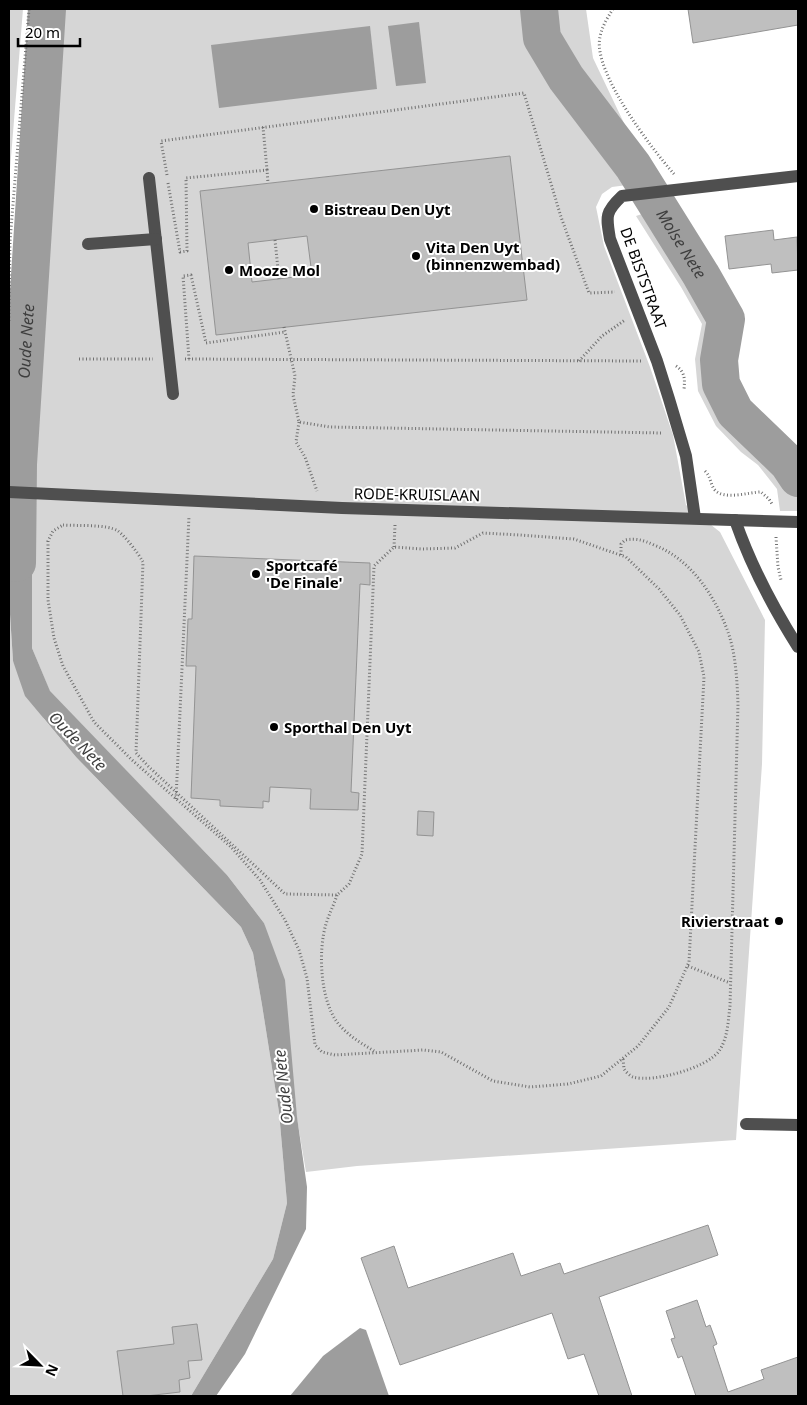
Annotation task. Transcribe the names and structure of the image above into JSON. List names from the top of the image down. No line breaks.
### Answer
{"streets":{"street":["DE BISTSTRAAT","RODE-KRUISLAAN"]},"crossings":[["DE BISTSTRAAT","RODE-KRUISLAAN"]],"water":["Molse Nete","Oude Nete"],"places":["Bistreau Den Uyt","Vita Den Uyt (binnenzwembad)","Mooze Mol","Sportcafé 'De Finale'","Sporthal Den Uyt","Rivierstraat"],"scale_bar":"20 m","north":"bottom right"}
